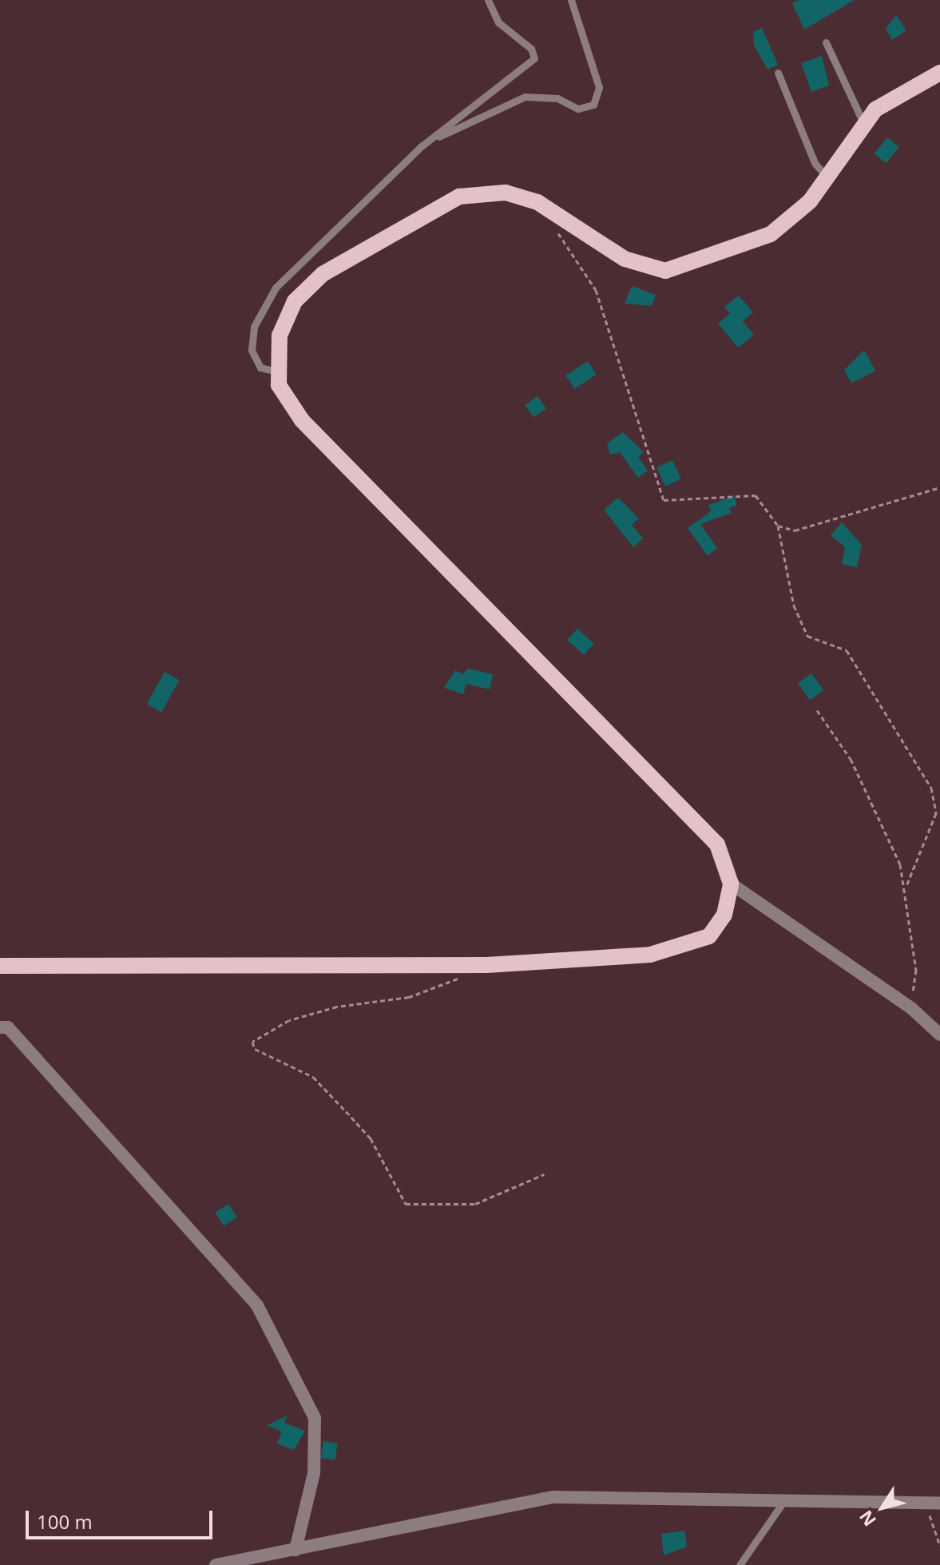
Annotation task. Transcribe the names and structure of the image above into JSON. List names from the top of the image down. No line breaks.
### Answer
{"scale_bar":"100 m","north":"bottom left"}
